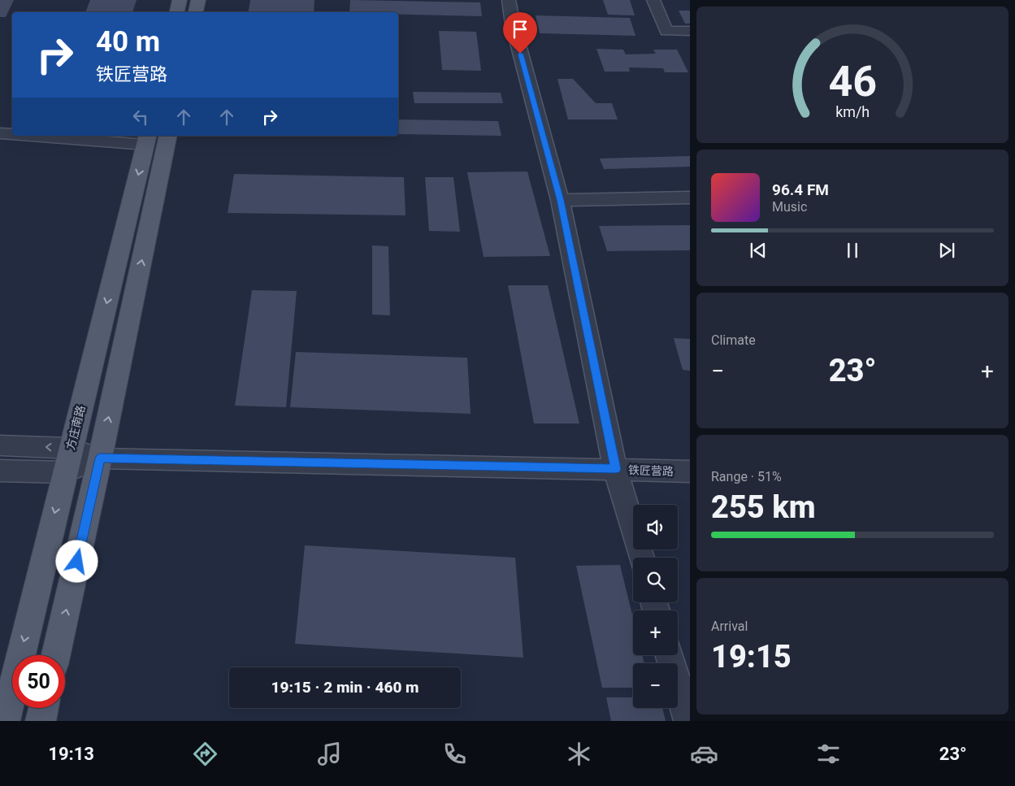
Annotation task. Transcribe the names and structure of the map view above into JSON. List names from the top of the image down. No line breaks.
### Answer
{"streets":{"main road":["方庄南路"],"street":["铁匠营路"]},"page":{"turn":["40 m","铁匠营路"],"song":["96.4 FM","Music"],"tile":["Climate",["Range · 51%","255 km"],["Arrival","19:15"]],"heat":["−","23°","+"],"map_buttons":["+","−"],"limit":"50","trip":"19:15 · 2 min · 460 m","tabs":["19:13","23°"],"gauge":["46","km/h"]}}
